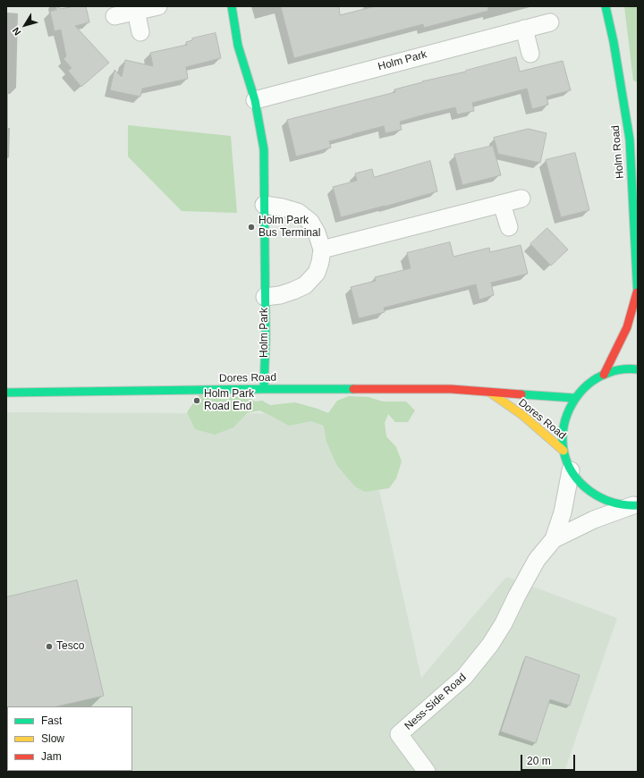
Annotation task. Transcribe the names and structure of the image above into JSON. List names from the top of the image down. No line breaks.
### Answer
{"streets":{"main road":["Holm Park","Holm Road","Dores Road"],"street":["Ness-Side Road"]},"crossings":[["Holm Park","Dores Road"]],"places":["Holm Park Bus Terminal","Holm Park Road End","Tesco"],"legend":["Fast","Slow","Jam"],"scale_bar":"20 m","north":"bottom left"}
